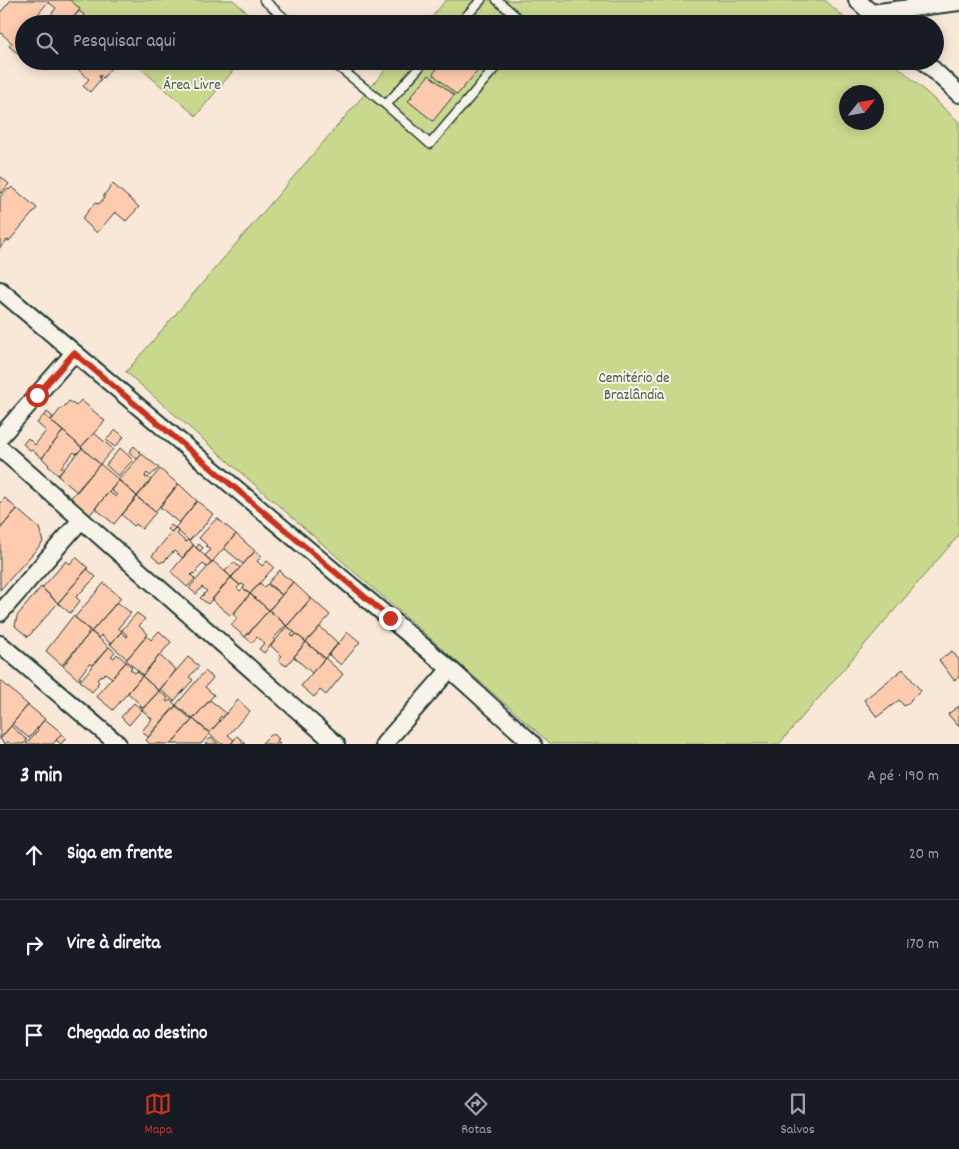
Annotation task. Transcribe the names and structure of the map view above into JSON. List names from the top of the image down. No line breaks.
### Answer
{"parks":["Área Livre","Cemitério de Brazlândia"],"north":"top right","page":{"search":"Pesquisar aqui","heading":["3 min","A pé · 190 m"],"list":[["Siga em frente","20 m"],["Vire à direita","170 m"],"Chegada ao destino"],"nav":["Mapa","Rotas","Salvos"]}}
